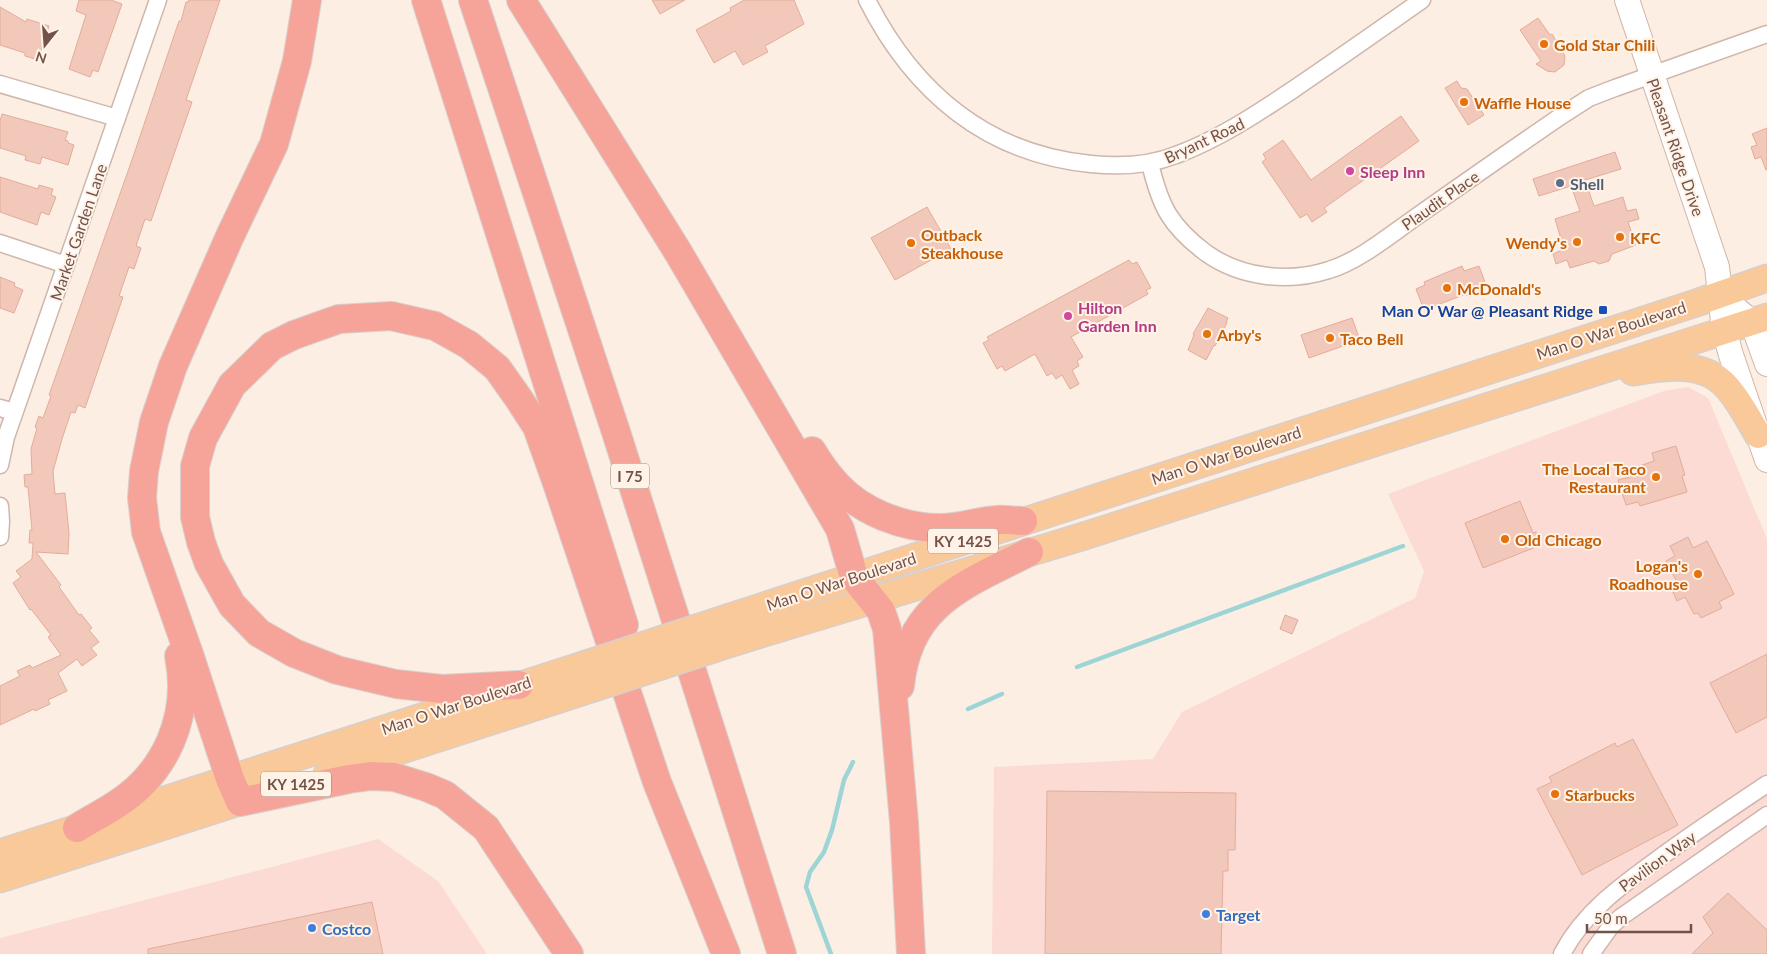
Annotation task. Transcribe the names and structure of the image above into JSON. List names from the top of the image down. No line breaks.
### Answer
{"streets":{"highway":["I 75"],"main road":["Man O War Boulevard","KY 1425"],"street":["Bryant Road","Pleasant Ridge Drive","Plaudit Place","Market Garden Lane","Pavilion Way"]},"crossings":[["Bryant Road","Plaudit Place"],["Pleasant Ridge Drive","Plaudit Place"],["Pleasant Ridge Drive","Man O War Boulevard"]],"places":{"other":["Gold Star Chili","Waffle House","Sleep Inn","Shell","KFC","Wendy's","Outback Steakhouse","McDonald's","Hilton Garden Inn","Arby's","Taco Bell","The Local Taco Restaurant","Old Chicago","Logan's Roadhouse","Starbucks","Target","Costco"],"transit":["Man O' War @ Pleasant Ridge"]},"scale_bar":"50 m","north":"bottom"}
